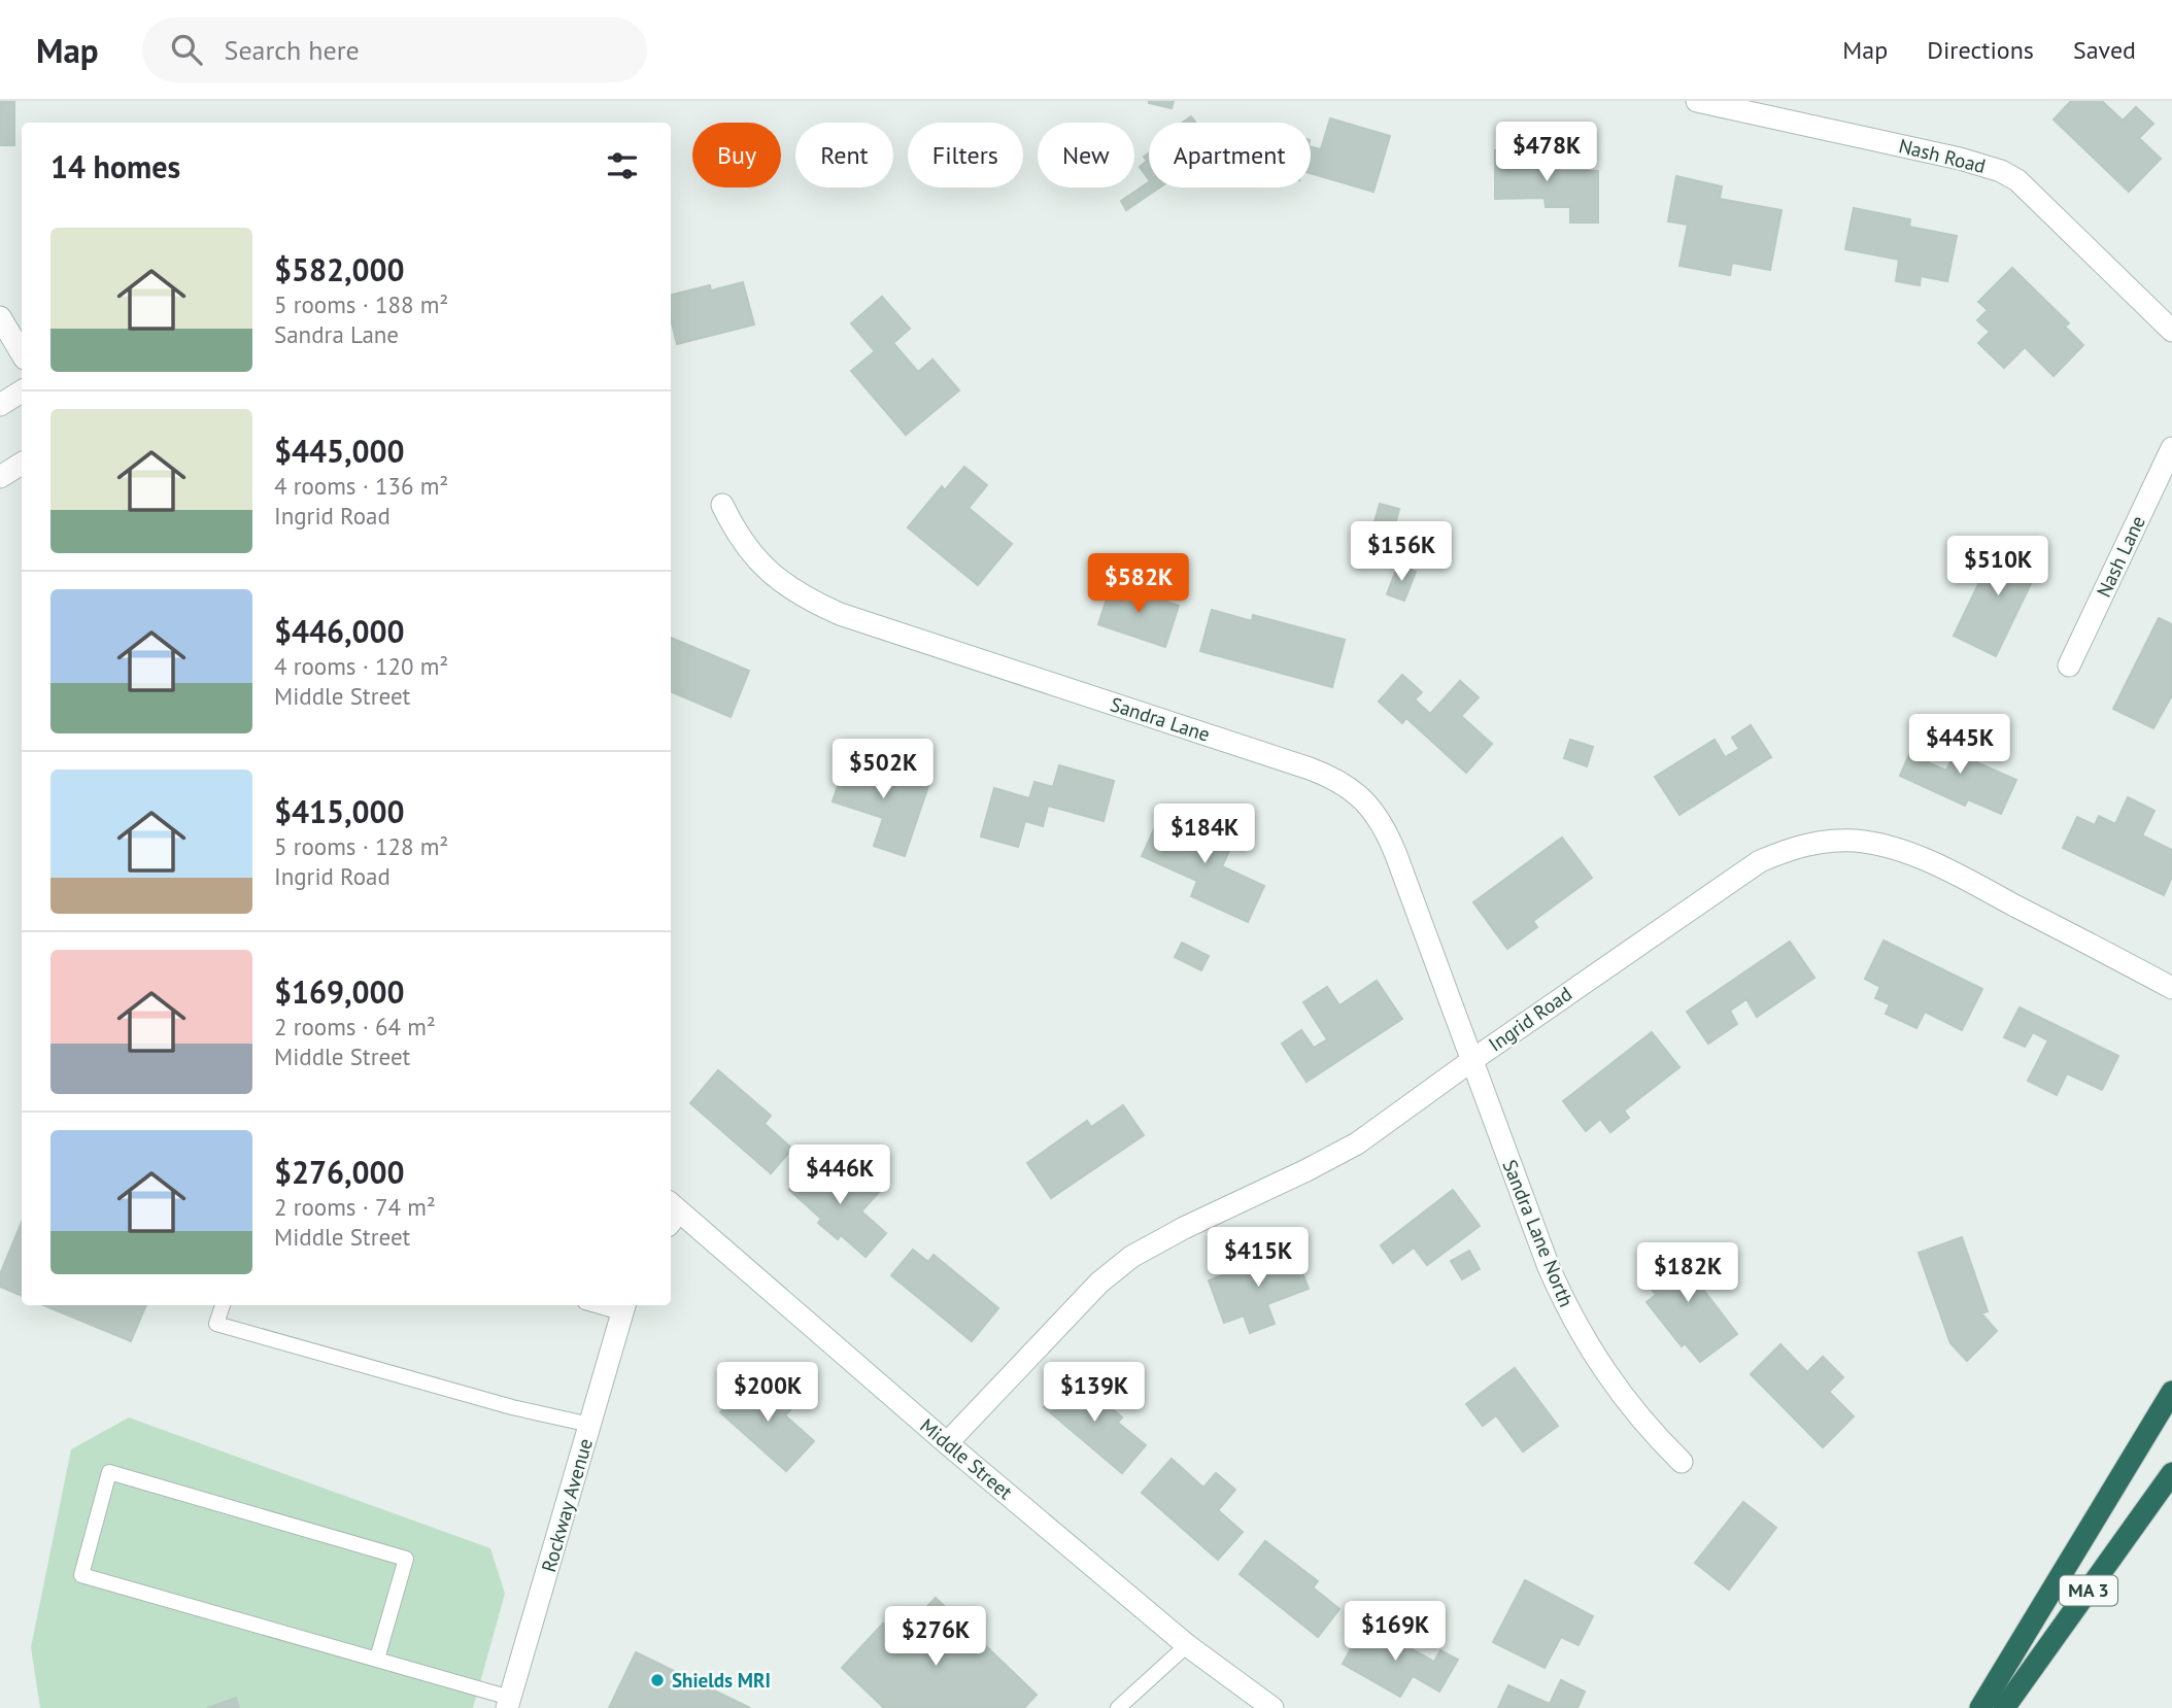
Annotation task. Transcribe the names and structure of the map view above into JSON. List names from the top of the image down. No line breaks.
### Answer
{"streets":{"highway":["MA 3"],"street":["Nash Road","Nash Lane","Sandra Lane","Ingrid Road","Sandra Lane North","Middle Street","Rockway Avenue"]},"crossings":[["Sandra Lane","Ingrid Road"],["Sandra Lane","Sandra Lane North"],["Ingrid Road","Sandra Lane North"],["Ingrid Road","Middle Street"]],"places":["Shields MRI"],"page":{"header":"Map","search":"Search here","nav":["Map","Directions","Saved"],"price":["$478K","$156K","$510K","$582K","$445K","$502K","$184K","$446K","$415K","$182K","$200K","$139K","$169K","$276K"],"chip":["Buy","Rent","Filters","New","Apartment"],"heading":"14 homes","list":[{"name":"$582,000","note":"5 rooms · 188 m² · Sandra Lane"},{"name":"$445,000","note":"4 rooms · 136 m² · Ingrid Road"},{"name":"$446,000","note":"4 rooms · 120 m² · Middle Street"},{"name":"$415,000","note":"5 rooms · 128 m² · Ingrid Road"},{"name":"$169,000","note":"2 rooms · 64 m² · Middle Street"},{"name":"$276,000","note":"2 rooms · 74 m² · Middle Street"}]}}
